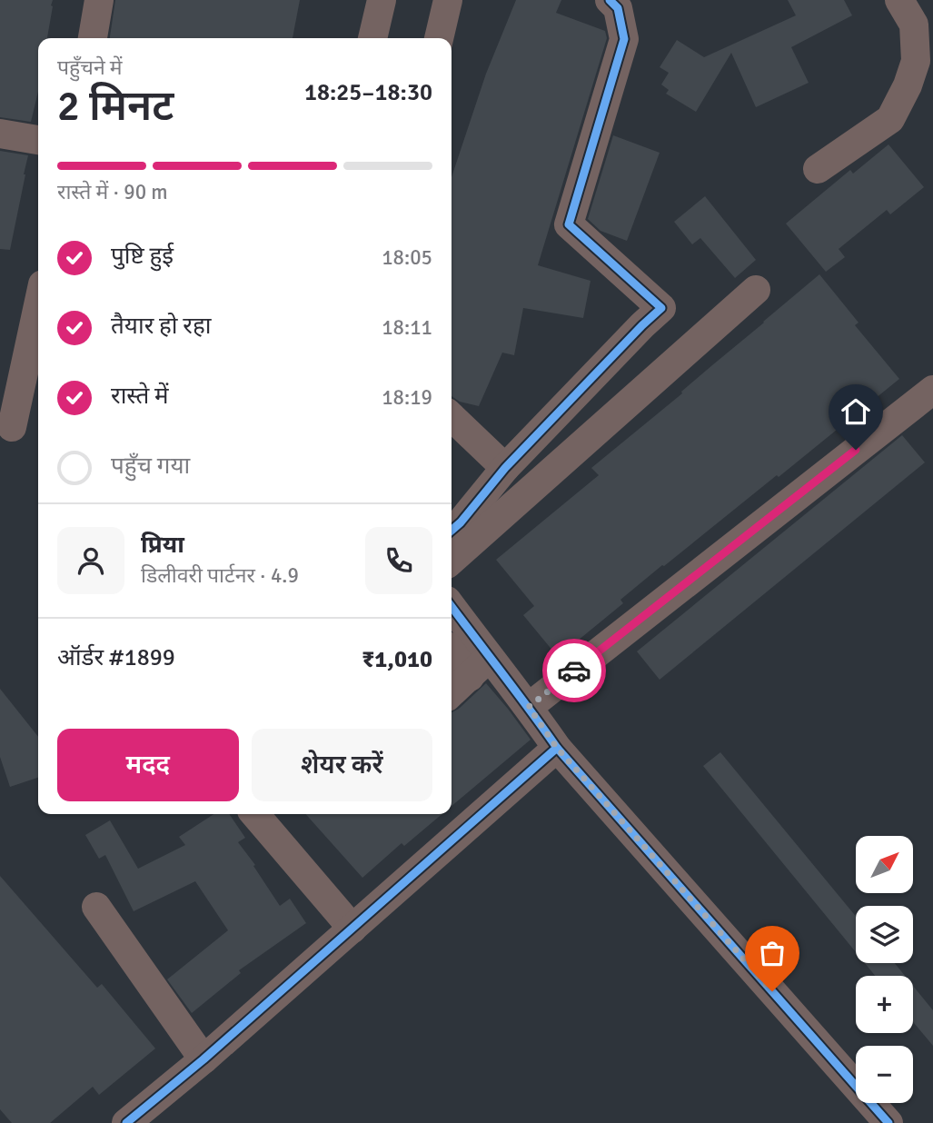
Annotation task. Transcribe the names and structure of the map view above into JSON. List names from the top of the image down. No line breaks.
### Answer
{"north":"top right","page":{"heading":["2 मिनट","पहुँचने में","18:25–18:30"],"panel":["प्रिया","डिलीवरी पार्टनर · 4.9","ऑर्डर #1899","₹1,010"],"bar":"रास्ते में · 90 m","list":[["पुष्टि हुई","18:05"],["तैयार हो रहा","18:11"],["रास्ते में","18:19"],"पहुँच गया"],"buttons":["मदद","शेयर करें"],"map_buttons":["+","−"]}}
